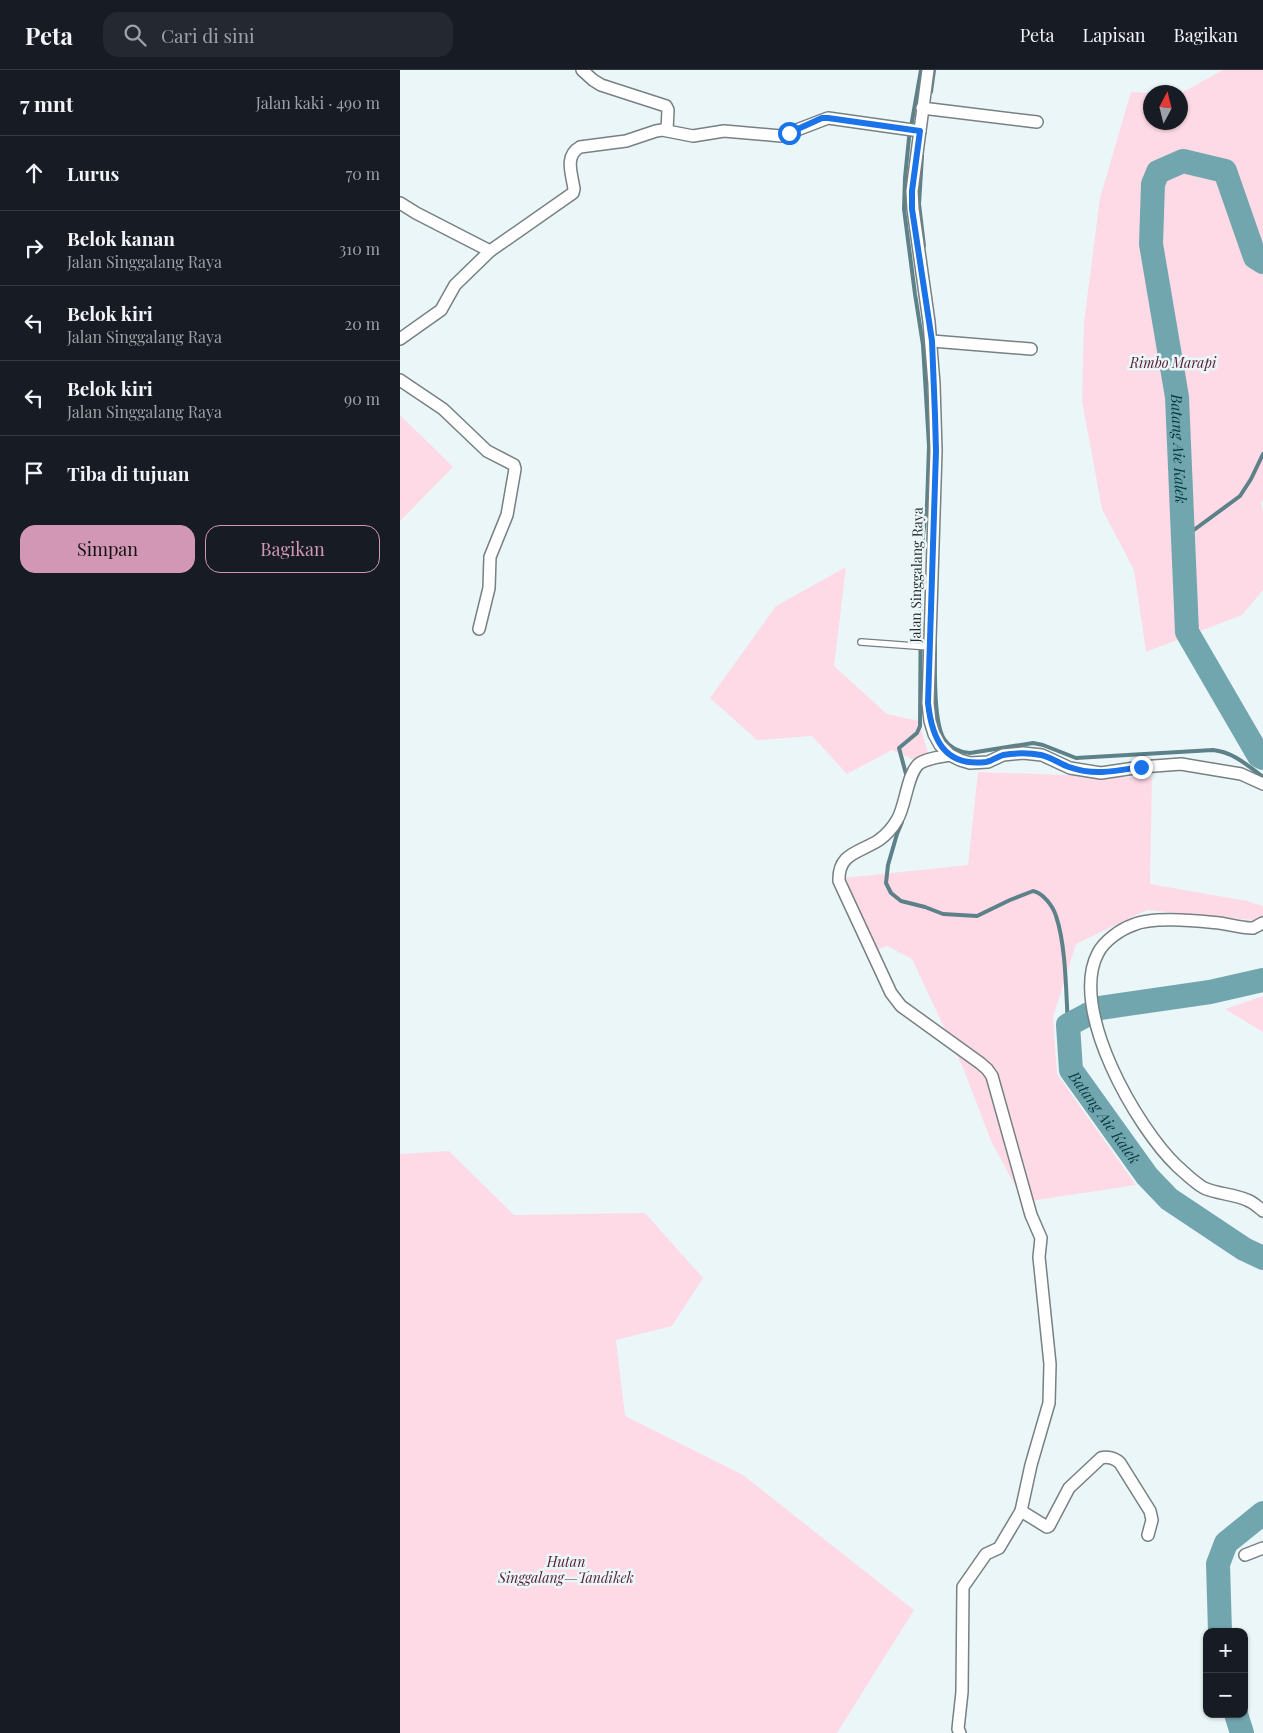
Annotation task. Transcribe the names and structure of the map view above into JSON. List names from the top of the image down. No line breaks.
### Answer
{"streets":{"street":["Jalan Singgalang Raya"]},"water":["Batang Aie Kalek"],"parks":["Rimbo Marapi","Hutan Singgalang—Tandikek"],"north":"top","page":{"header":"Peta","search":"Cari di sini","nav":["Peta","Lapisan","Bagikan"],"heading":["7 mnt","Jalan kaki · 490 m"],"list":[["Lurus","70 m"],["Belok kanan","Jalan Singgalang Raya","310 m"],["Belok kiri","Jalan Singgalang Raya","20 m"],["Belok kiri","Jalan Singgalang Raya","90 m"],"Tiba di tujuan"],"buttons":["Simpan","Bagikan"],"map_buttons":["+","−"]}}
